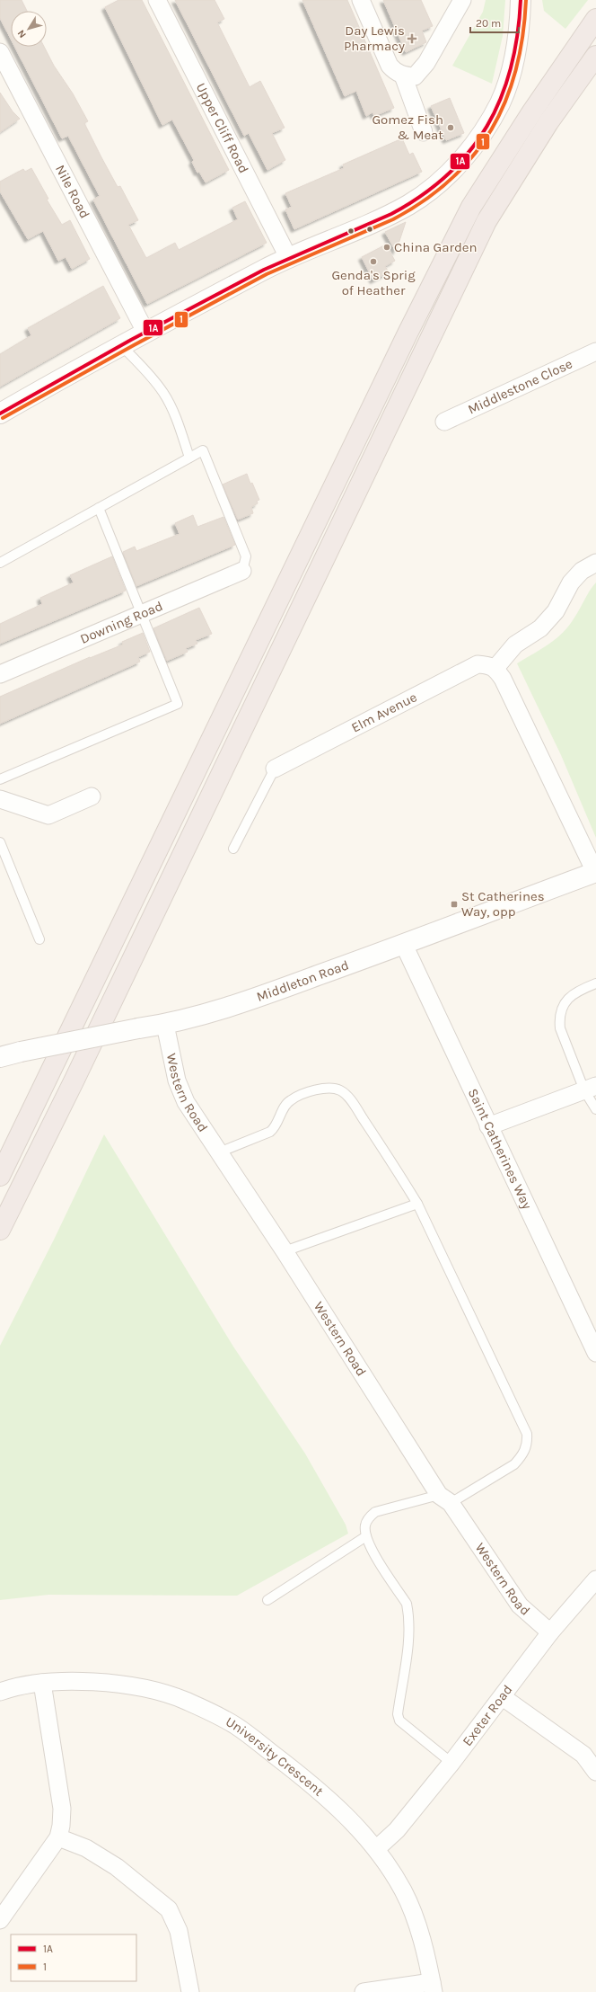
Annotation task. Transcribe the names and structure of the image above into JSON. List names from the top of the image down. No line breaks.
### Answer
{"streets":{"street":["Upper Cliff Road","Nile Road","Middlestone Close","Downing Road","Elm Avenue","Middleton Road","Western Road","Saint Catherines Way","Exeter Road","University Crescent"]},"crossings":[["Middleton Road","Western Road"],["Middleton Road","Saint Catherines Way"],["Western Road","Exeter Road"],["Exeter Road","University Crescent"]],"places":{"health":["Day Lewis Pharmacy"],"other":["Gomez Fish & Meat","China Garden","Genda's Sprig of Heather"],"transit":["St Catherines Way, opp"]},"lines":["transit line 1A","transit line 1"],"legend":["1A","1"],"scale_bar":"20 m","north":"bottom left"}
